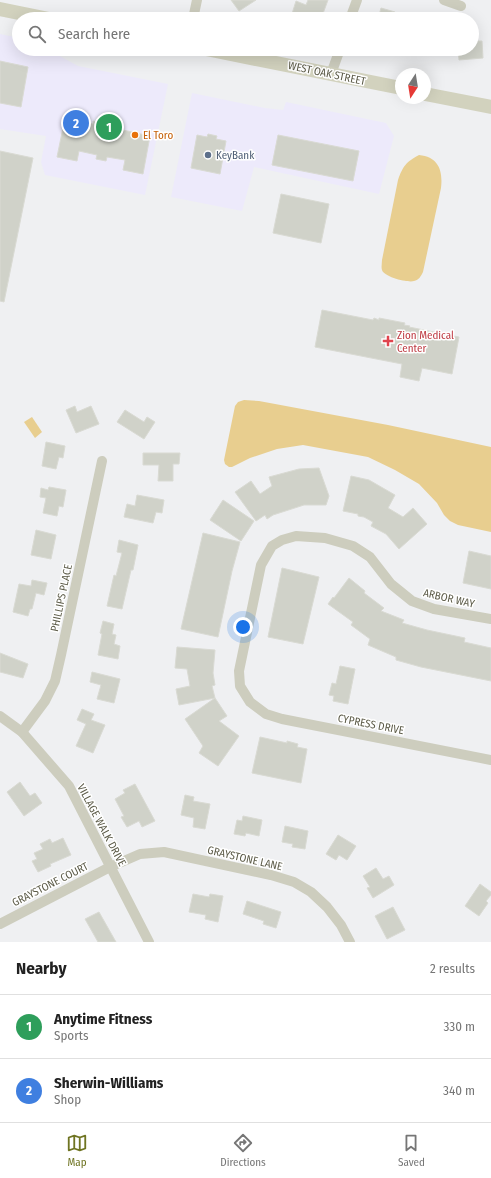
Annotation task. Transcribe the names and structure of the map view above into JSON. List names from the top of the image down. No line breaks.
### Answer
{"streets":{"main road":["WEST OAK STREET"],"street":["PHILLIPS PLACE","ARBOR WAY","CYPRESS DRIVE","VILLAGE WALK DRIVE","GRAYSTONE LANE","GRAYSTONE COURT"]},"crossings":[["PHILLIPS PLACE","VILLAGE WALK DRIVE"],["ARBOR WAY","CYPRESS DRIVE"],["VILLAGE WALK DRIVE","GRAYSTONE LANE"],["VILLAGE WALK DRIVE","GRAYSTONE COURT"],["GRAYSTONE LANE","GRAYSTONE COURT"]],"places":{"other":["El Toro","KeyBank"],"health":["Zion Medical Center"]},"north":"bottom","page":{"search":"Search here","pins":["2","1"],"heading":["Nearby","2 results"],"list":[{"mark":"1","name":"Anytime Fitness","note":"Sports","value":"330 m"},{"mark":"2","name":"Sherwin-Williams","note":"Shop","value":"340 m"}],"nav":["Map","Directions","Saved"]}}
